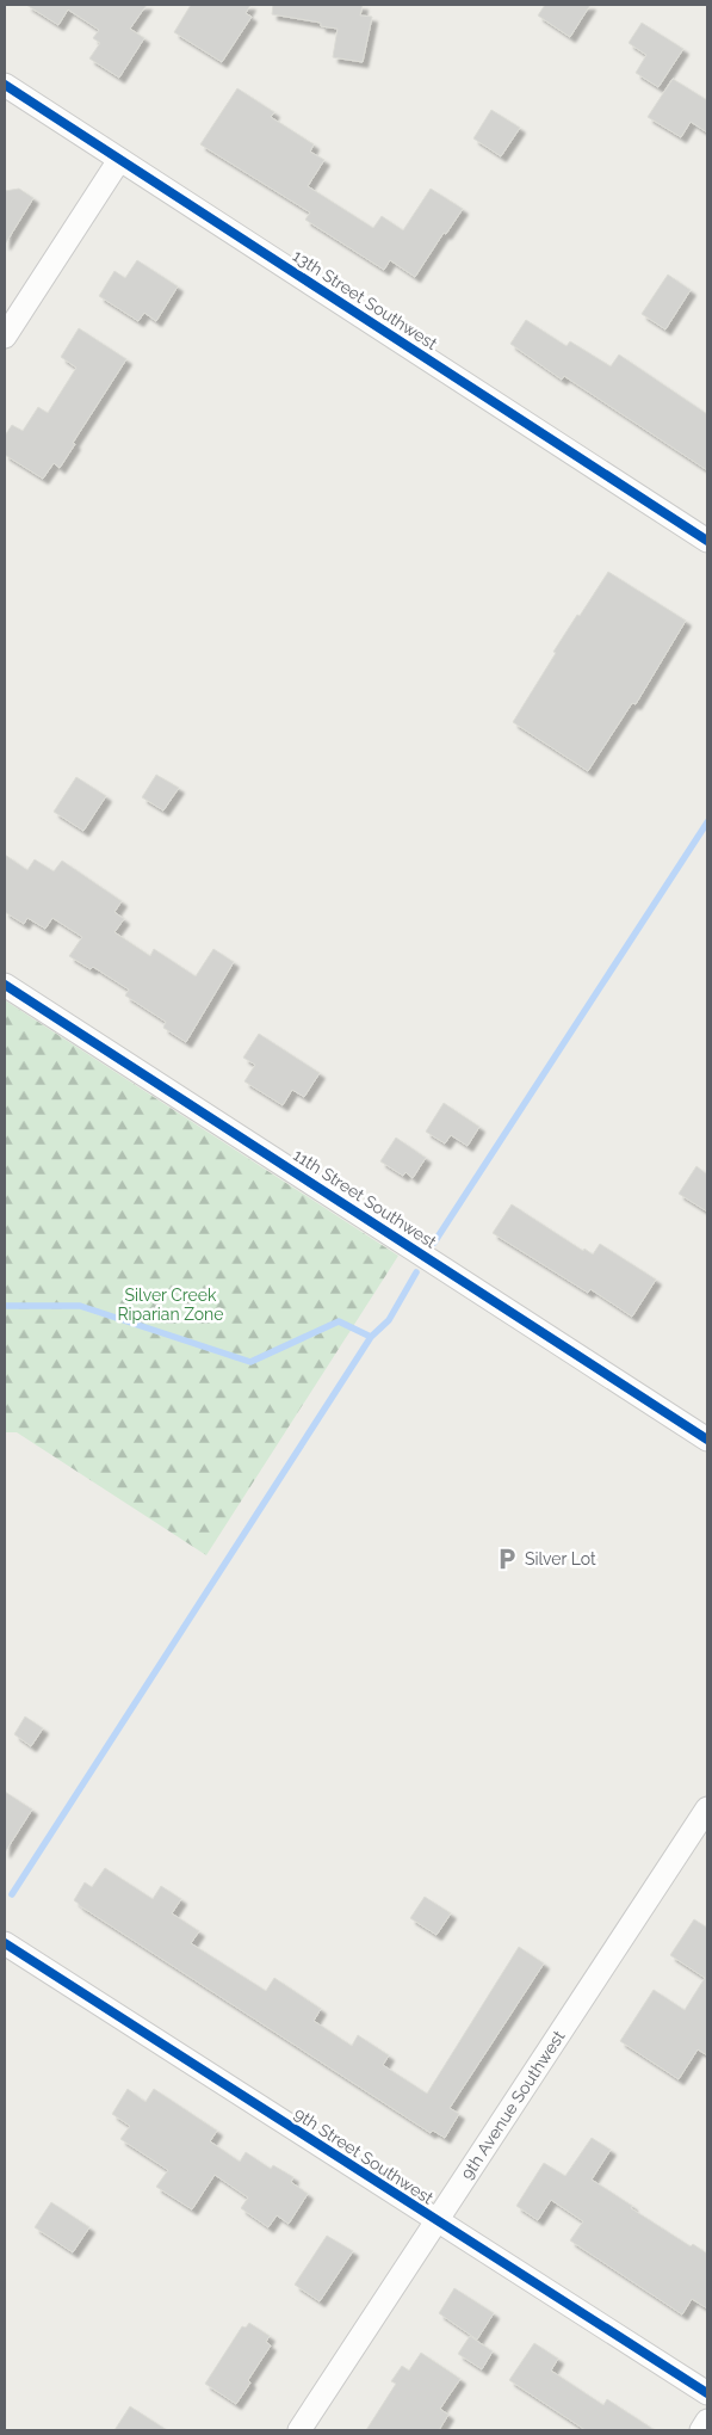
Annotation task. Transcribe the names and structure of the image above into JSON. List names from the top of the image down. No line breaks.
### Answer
{"streets":{"street":["13th Street Southwest","11th Street Southwest","9th Avenue Southwest","9th Street Southwest"]},"crossings":[["9th Avenue Southwest","9th Street Southwest"]],"parks":["Silver Creek Riparian Zone"],"places":{"parking":["Silver Lot"]}}
